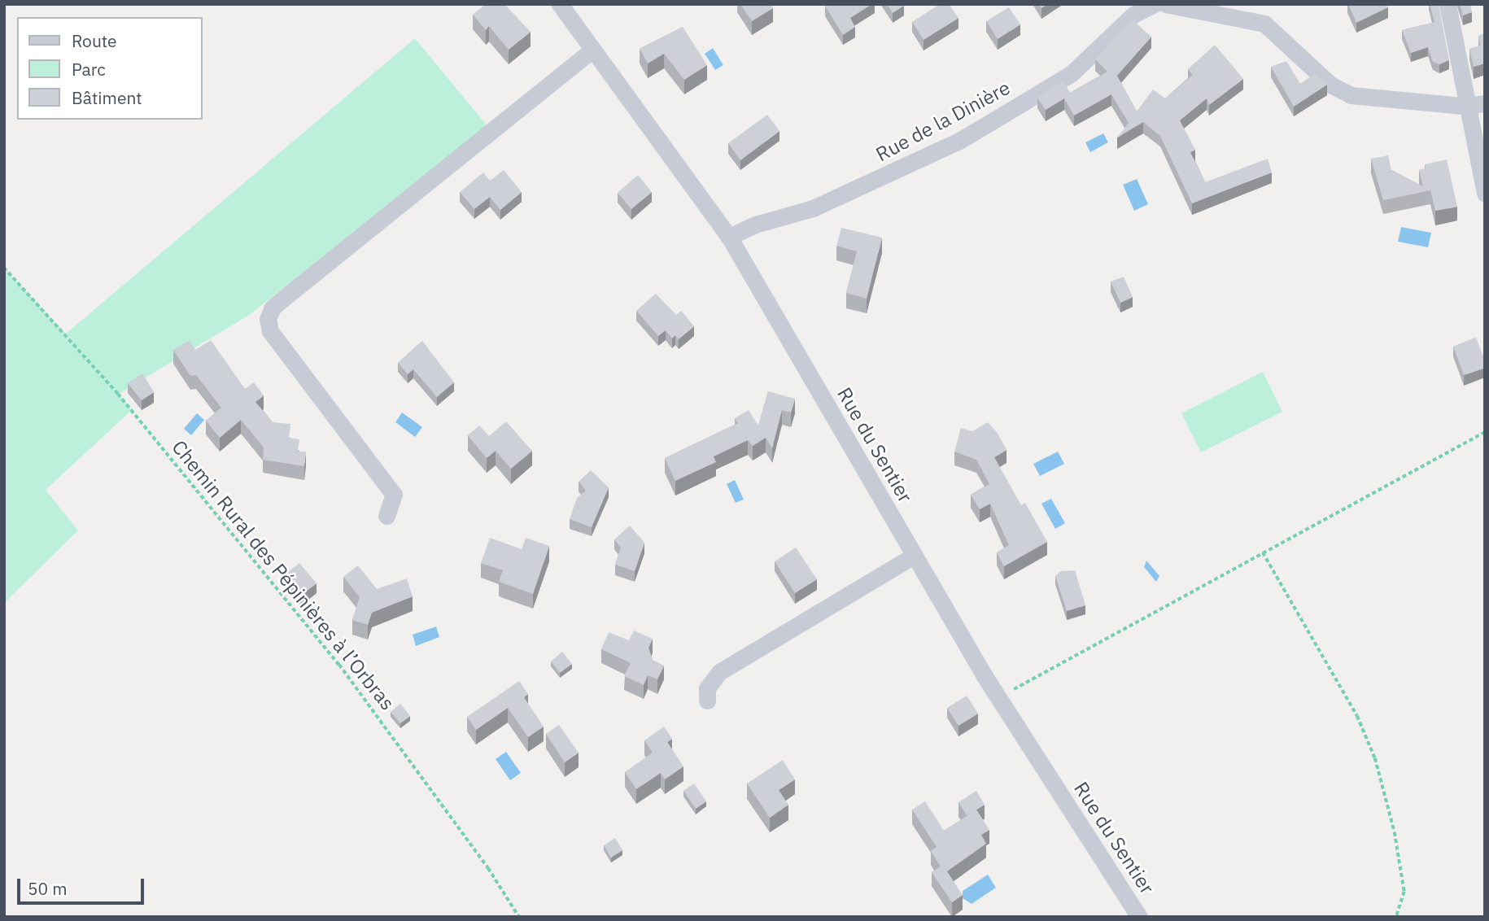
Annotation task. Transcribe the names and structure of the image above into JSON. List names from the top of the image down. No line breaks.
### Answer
{"streets":{"street":["Rue de la Dinière","Rue du Sentier"],"path":["Chemin Rural des Pépinières à l’Orbras"]},"crossings":[["Rue de la Dinière","Rue du Sentier"]],"legend":["Route","Parc","Bâtiment"],"scale_bar":"50 m"}
